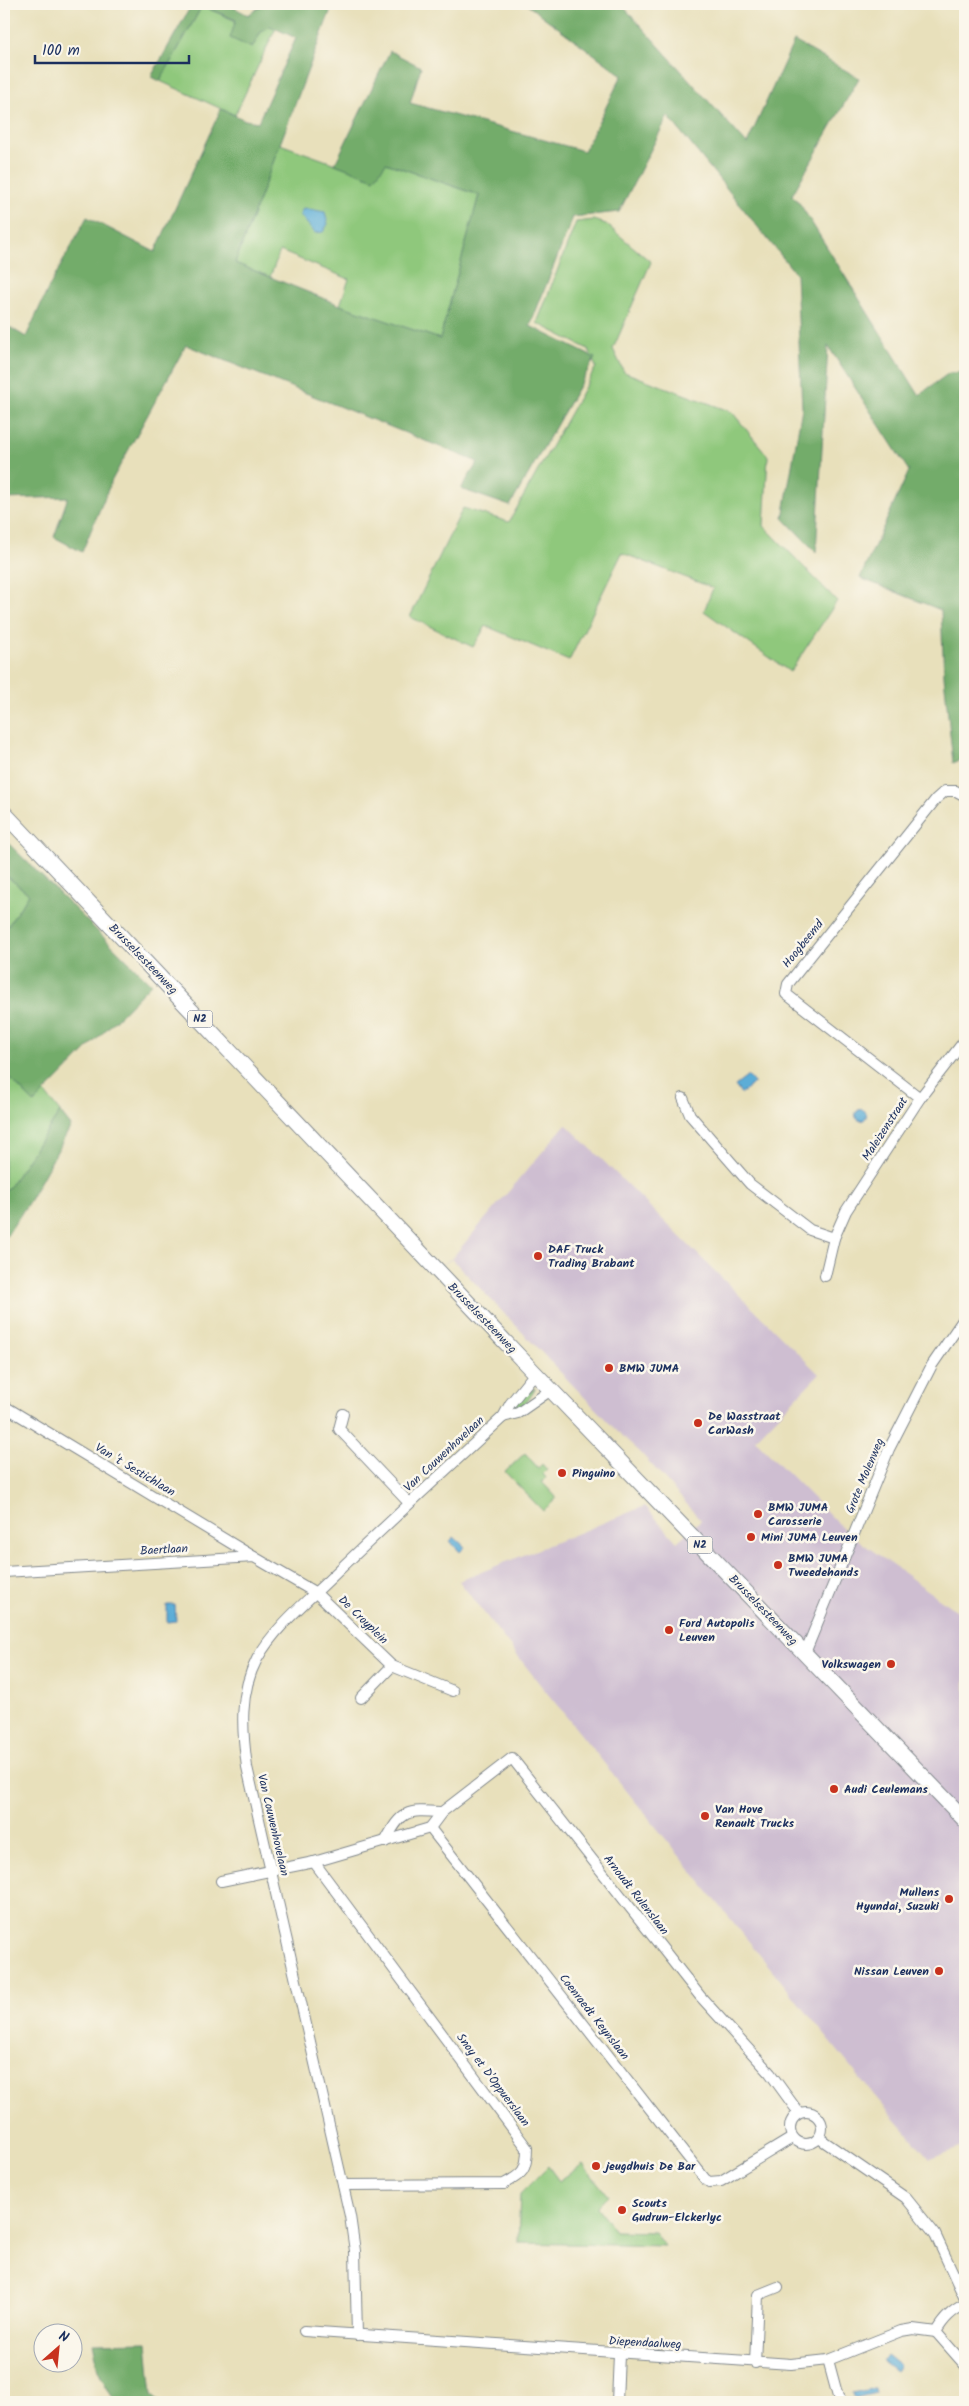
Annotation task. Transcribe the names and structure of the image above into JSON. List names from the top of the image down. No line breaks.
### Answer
{"streets":{"main road":["Brusselsesteenweg","N2"],"street":["Hoogbeemd","Maleizenstraat","Van Couwenhovelaan","Van 't Sestichlaan","Grote Molenweg","Baertlaan","De Croyplein","Arnoudt Rulenslaan","Coenraedt Keynslaan","Snoy et D'Oppuerslaan","Diependaalweg"]},"crossings":[["Hoogbeemd","Maleizenstraat"],["Brusselsesteenweg","Van Couwenhovelaan"],["Brusselsesteenweg","Grote Molenweg"],["Van Couwenhovelaan","De Croyplein"],["Van Couwenhovelaan","Snoy et D'Oppuerslaan"],["Van Couwenhovelaan","Diependaalweg"],["Van 't Sestichlaan","Baertlaan"],["Arnoudt Rulenslaan","Coenraedt Keynslaan"]],"places":["DAF Truck Trading Brabant","BMW JUMA","De Wasstraat CarWash","Pinguino","BMW JUMA Carosserie","Mini JUMA Leuven","BMW JUMA Tweedehands","Ford Autopolis Leuven","Volkswagen","Audi Ceulemans","Van Hove Renault Trucks","Mullens Hyundai, Suzuki","Nissan Leuven","jeugdhuis De Bar","Scouts Gudrun-Elckerlyc"],"scale_bar":"100 m","north":"top right"}
